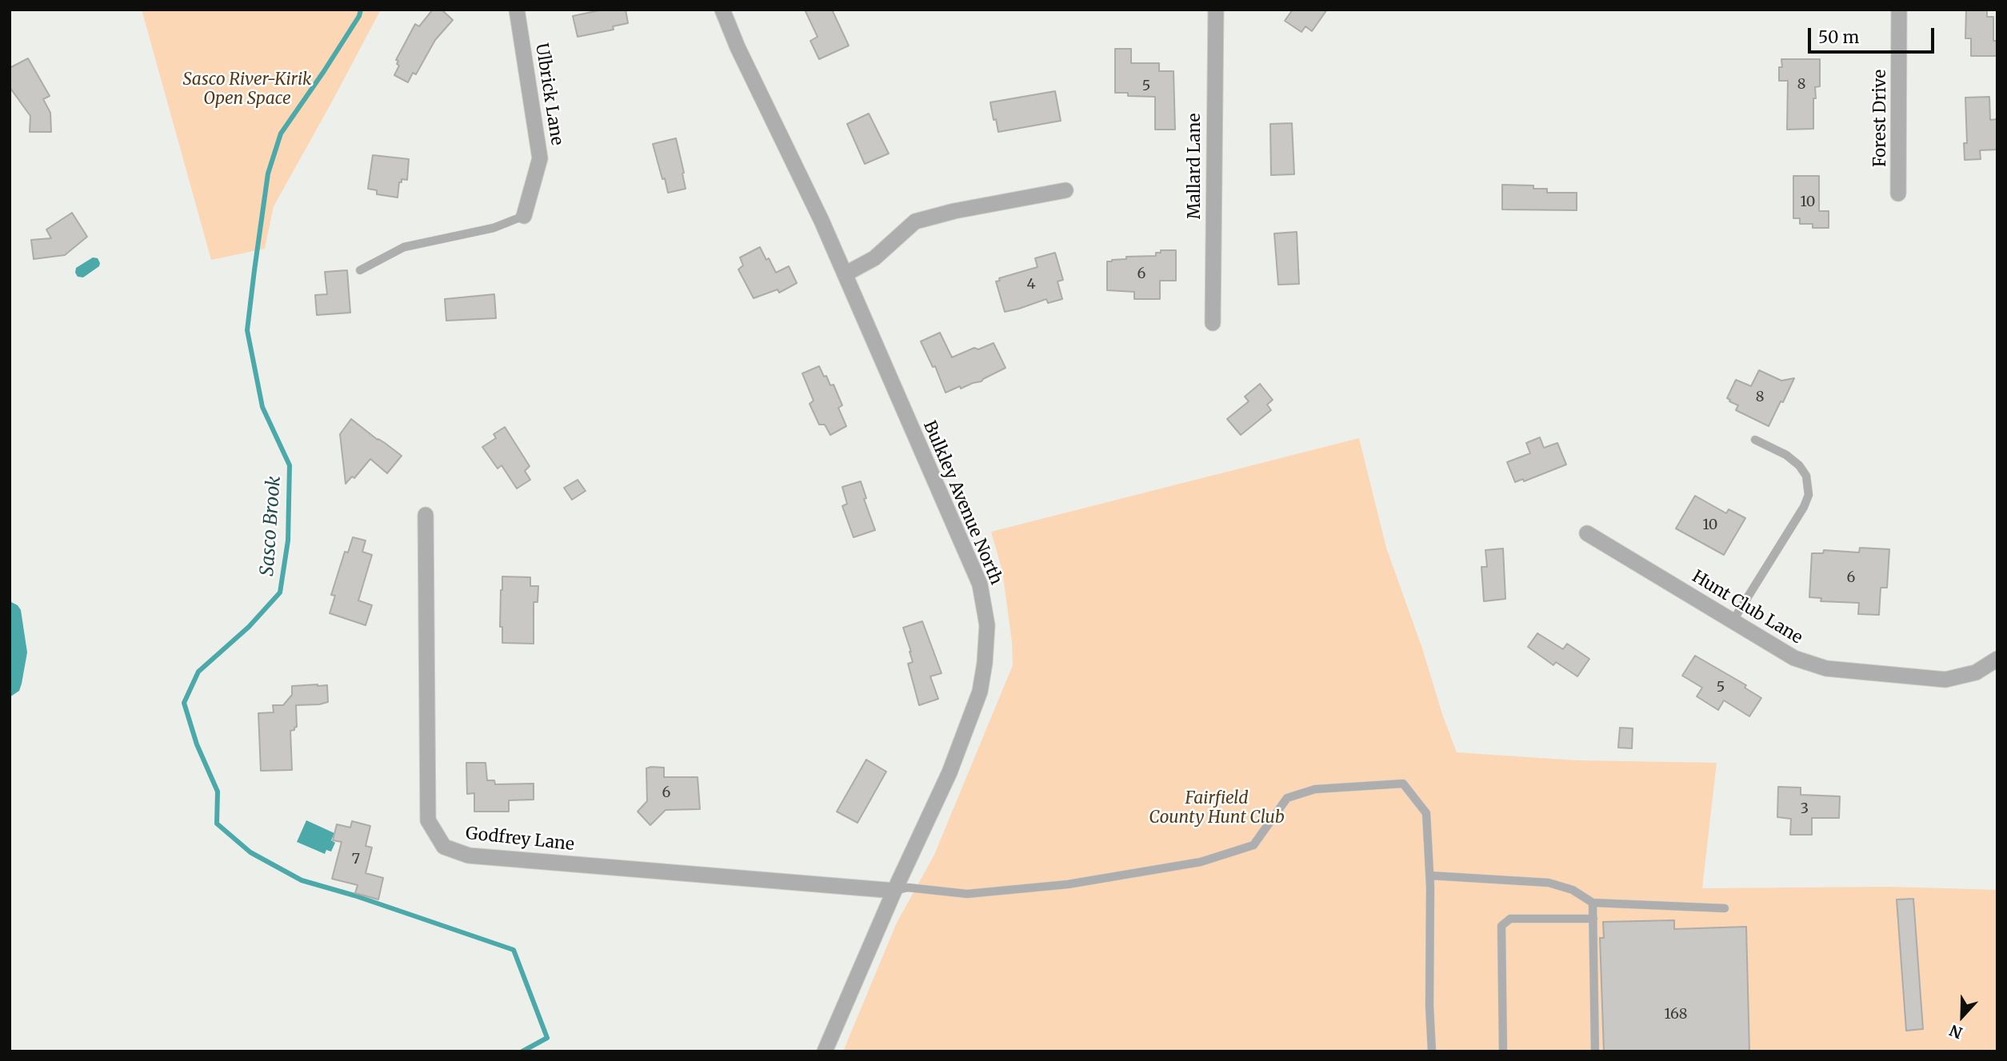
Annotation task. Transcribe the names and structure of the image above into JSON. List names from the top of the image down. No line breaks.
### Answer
{"streets":{"street":["Ulbrick Lane","Forest Drive","Mallard Lane","Bulkley Avenue North","Hunt Club Lane","Godfrey Lane"]},"crossings":[["Bulkley Avenue North","Godfrey Lane"]],"water":["Sasco Brook"],"parks":["Sasco River-Kirik Open Space","Fairfield County Hunt Club"],"house_numbers":["8","5","10","6","4","8","10","6","5","6","3","7","168"],"scale_bar":"50 m","north":"bottom"}
